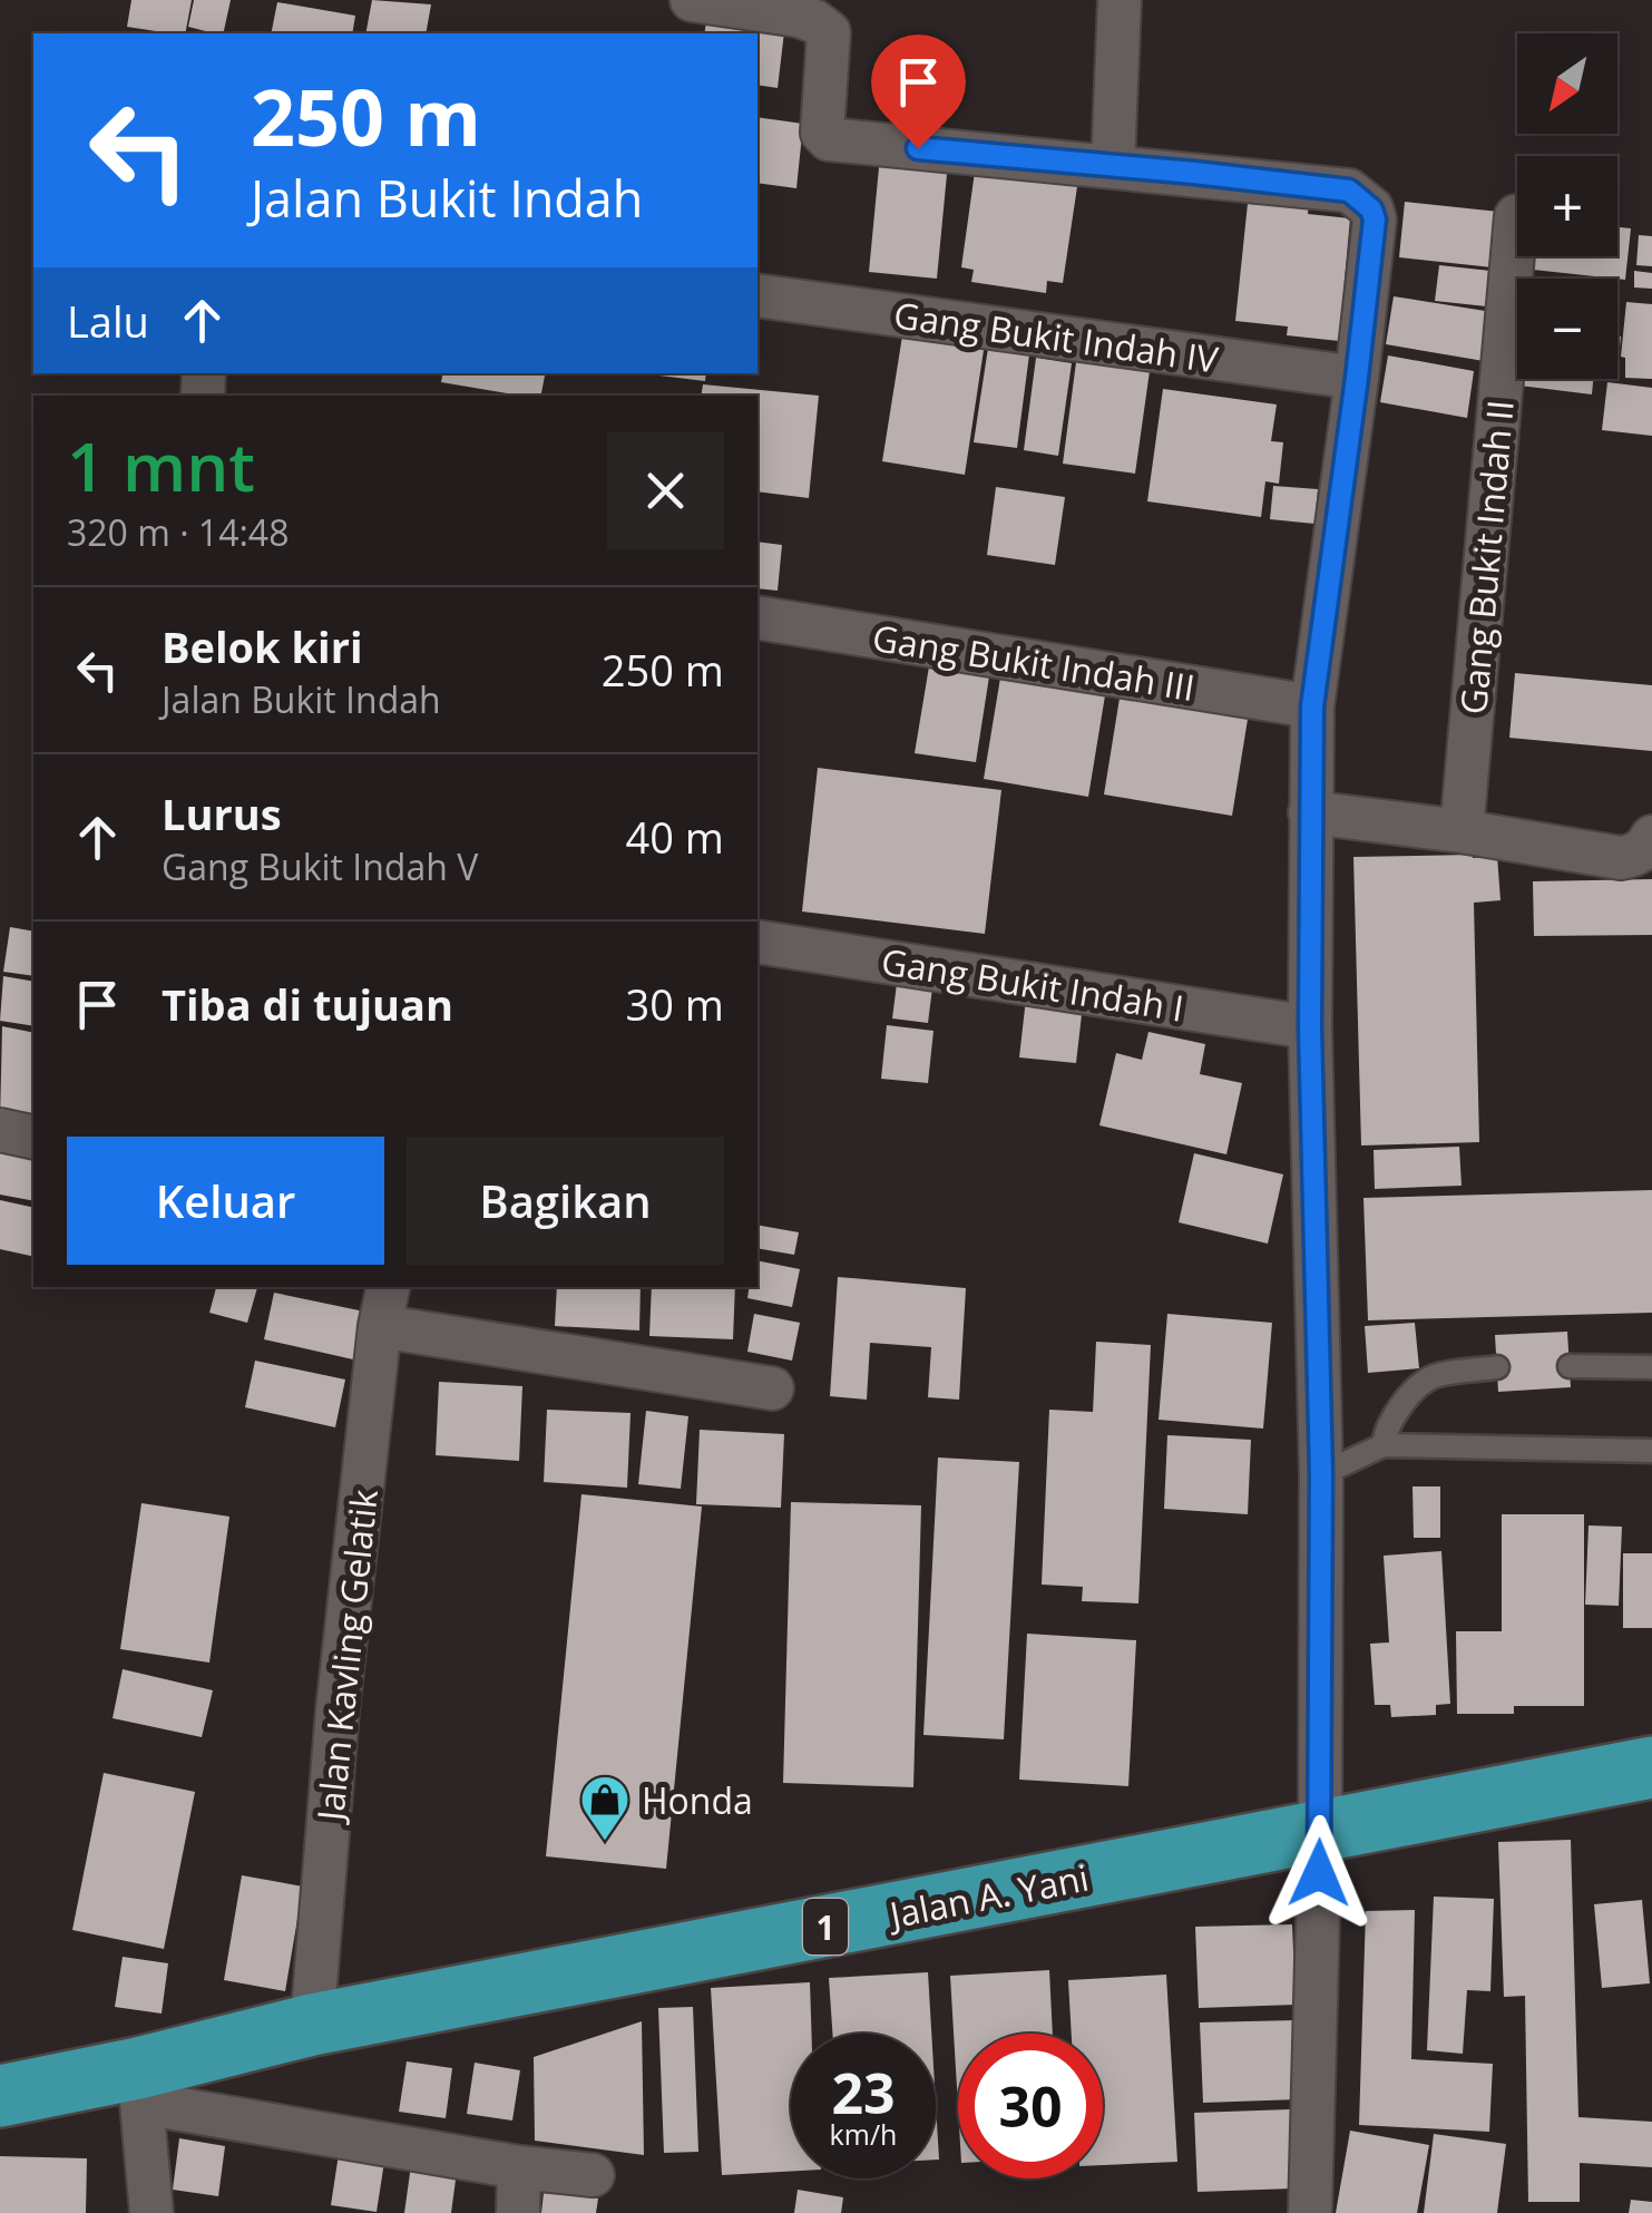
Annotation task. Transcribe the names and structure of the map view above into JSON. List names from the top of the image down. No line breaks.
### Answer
{"streets":{"highway":["Jalan A. Yani","1"],"street":["Gang Bukit Indah IV","Gang Bukit Indah II","Gang Bukit Indah III","Gang Bukit Indah I","Jalan Kavling Gelatik"]},"crossings":[["Jalan Kavling Gelatik","Jalan A. Yani"]],"places":{"shop":["Honda"]},"north":"bottom left","page":{"map_buttons":["+","−"],"turn":["250 m","Jalan Bukit Indah"],"then":"Lalu","heading":["1 mnt","320 m · 14:48"],"list":[{"name":"Belok kiri","note":"Jalan Bukit Indah","value":"250 m"},{"name":"Lurus","note":"Gang Bukit Indah V","value":"40 m"},{"name":"Tiba di tujuan","value":"30 m"}],"buttons":["Keluar","Bagikan"],"speed":"23 km/h","limit":"30"}}
